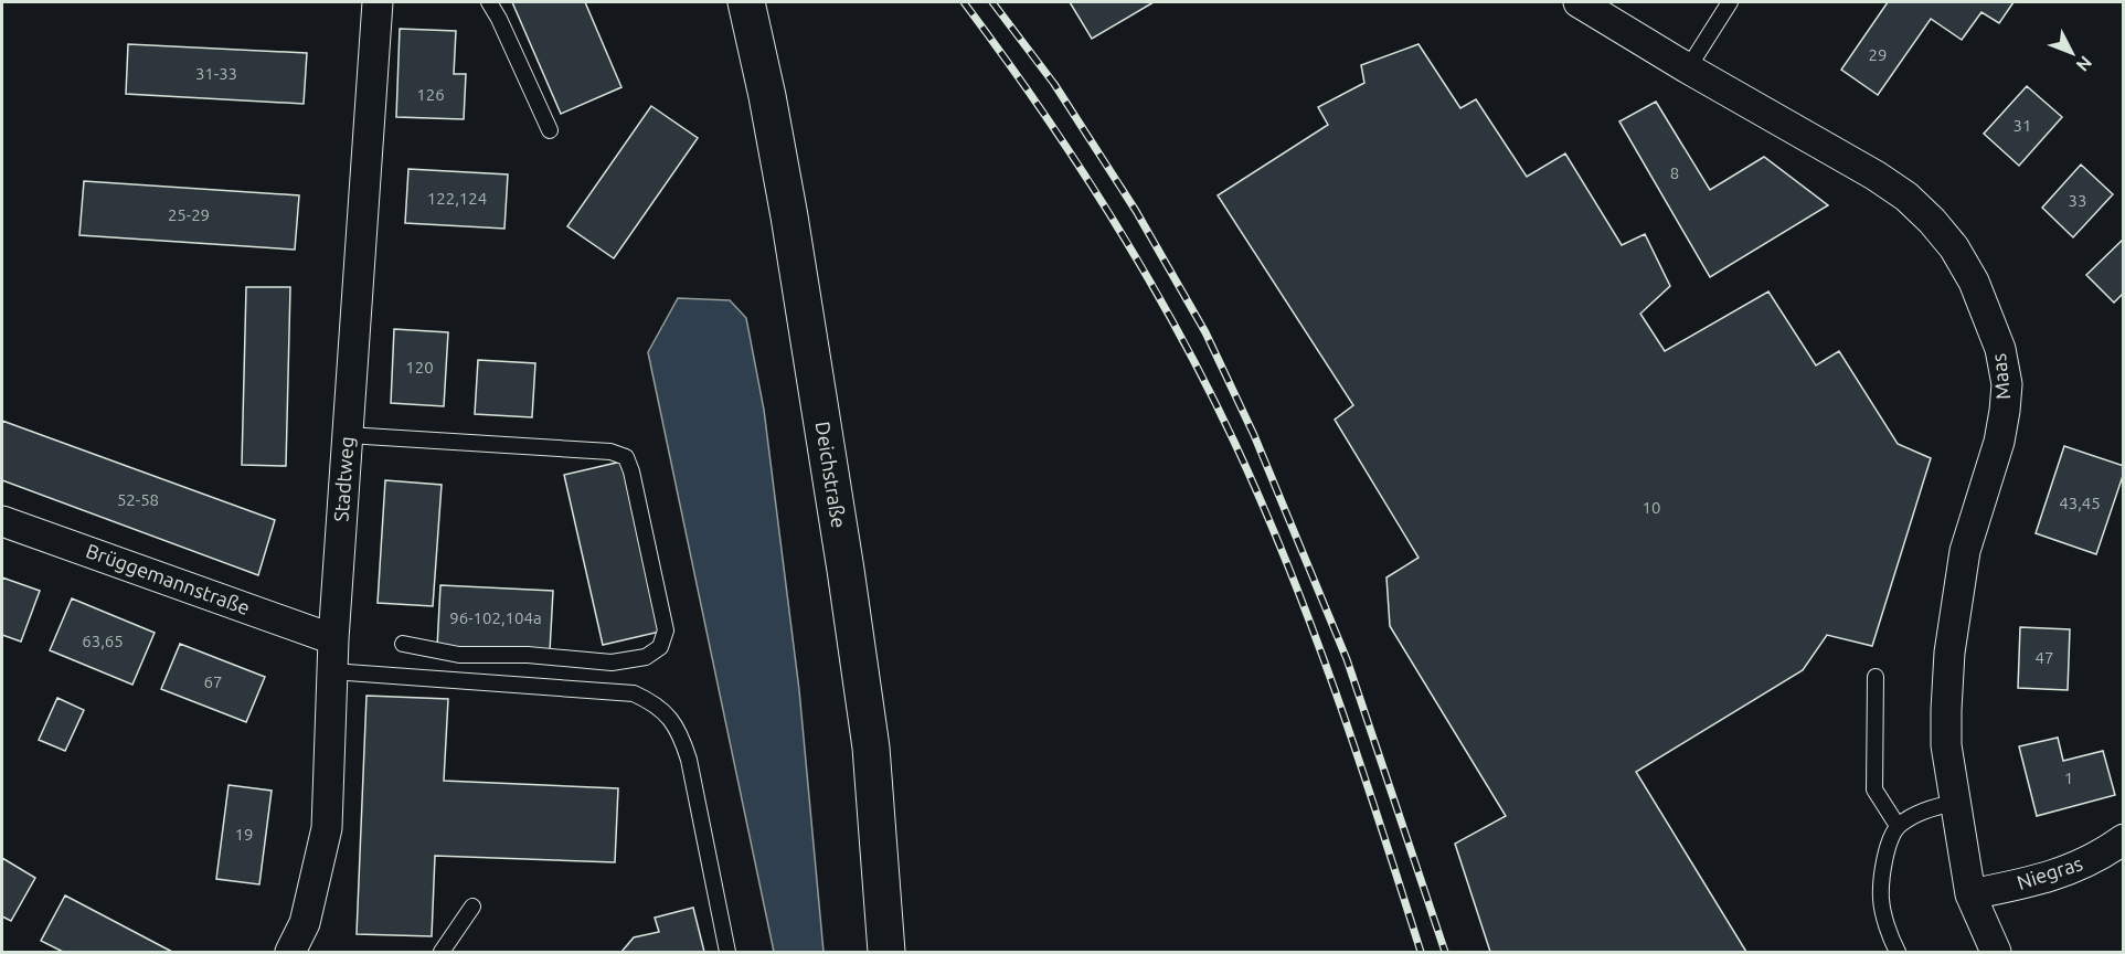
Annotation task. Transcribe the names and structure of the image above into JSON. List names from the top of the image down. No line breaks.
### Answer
{"streets":{"main road":["Deichstraße"],"street":["Maas","Stadtweg","Brüggemannstraße","Niegras"]},"crossings":[["Maas","Niegras"],["Stadtweg","Brüggemannstraße"]],"house_numbers":["29","31-33","126","31","8","122,124","33","25-29","120","52-58","43,45","10","96-102,104a","63,65","47","67","1","19"],"north":"bottom right"}
